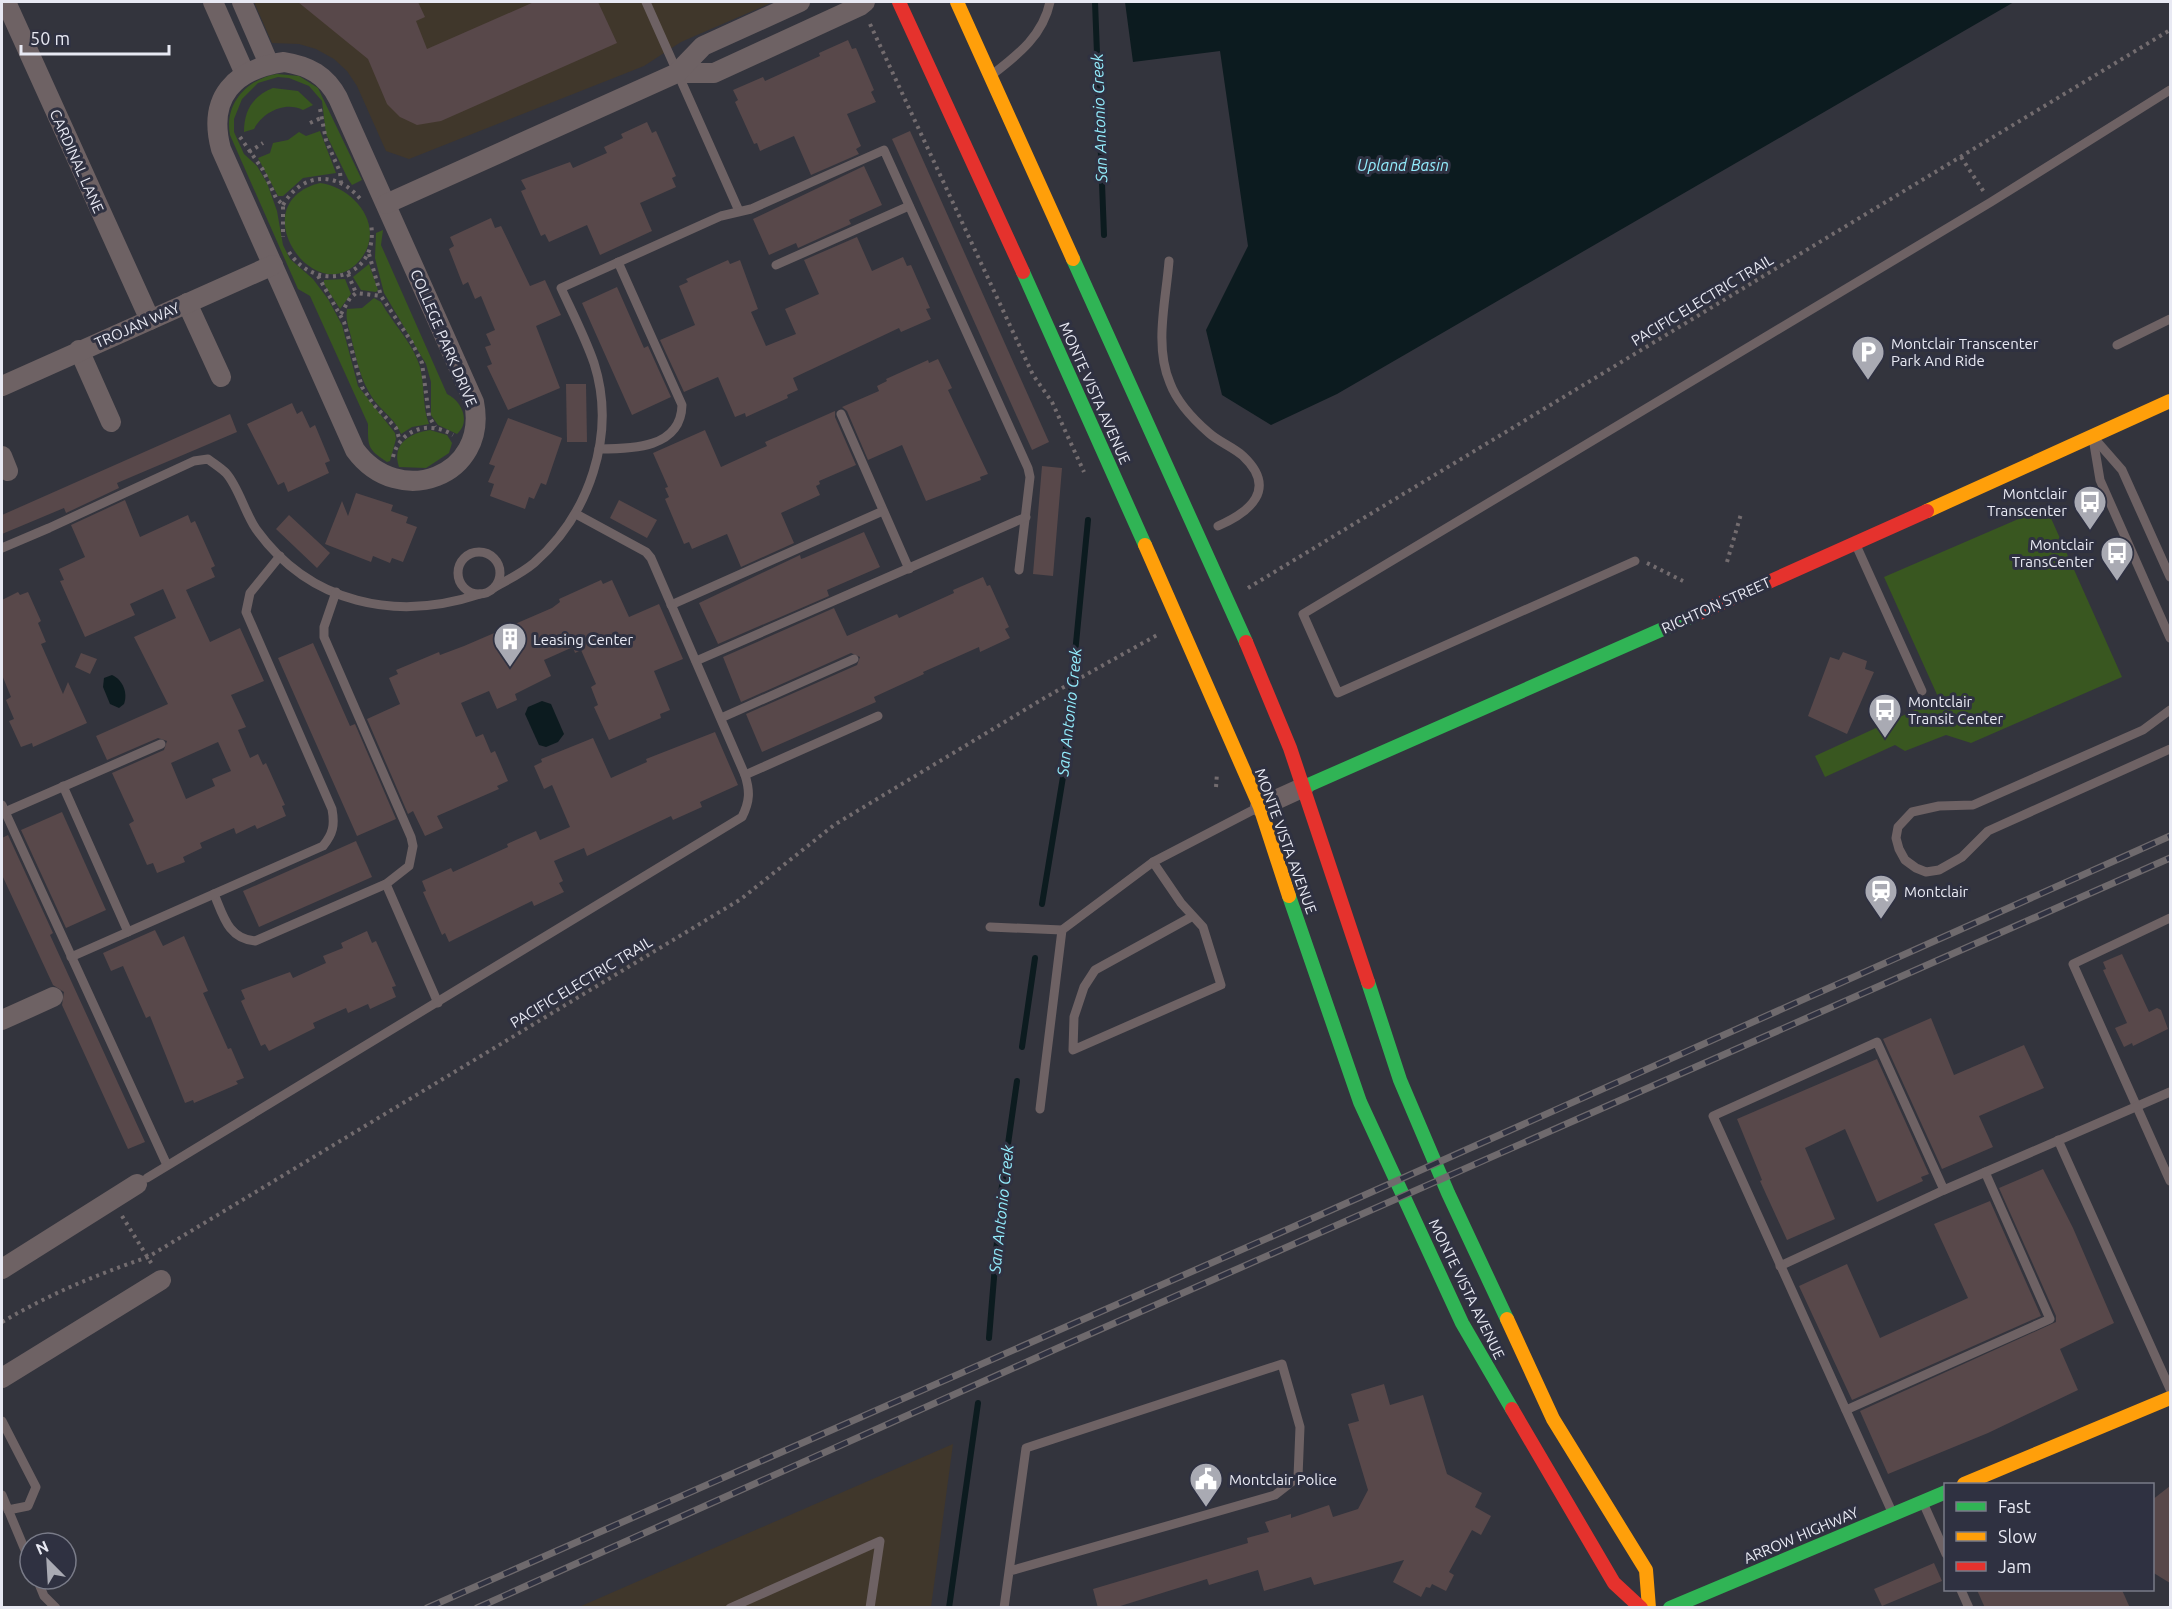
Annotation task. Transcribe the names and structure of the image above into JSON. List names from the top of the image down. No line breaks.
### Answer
{"streets":{"main road":["MONTE VISTA AVENUE","RICHTON STREET","ARROW HIGHWAY"],"street":["CARDINAL LANE","TROJAN WAY","COLLEGE PARK DRIVE"],"path":["PACIFIC ELECTRIC TRAIL"]},"crossings":[["CARDINAL LANE","TROJAN WAY"],["TROJAN WAY","COLLEGE PARK DRIVE"],["MONTE VISTA AVENUE","RICHTON STREET"]],"water":["San Antonio Creek","Upland Basin"],"places":{"parking":["Montclair Transcenter Park And Ride"],"bus stop":["Montclair Transcenter","Montclair TransCenter","Montclair Transit Center"],"building":["Leasing Center"],"station":["Montclair"],"public building":["Montclair Police"]},"legend":["Fast","Slow","Jam"],"scale_bar":"50 m","north":"top left"}
